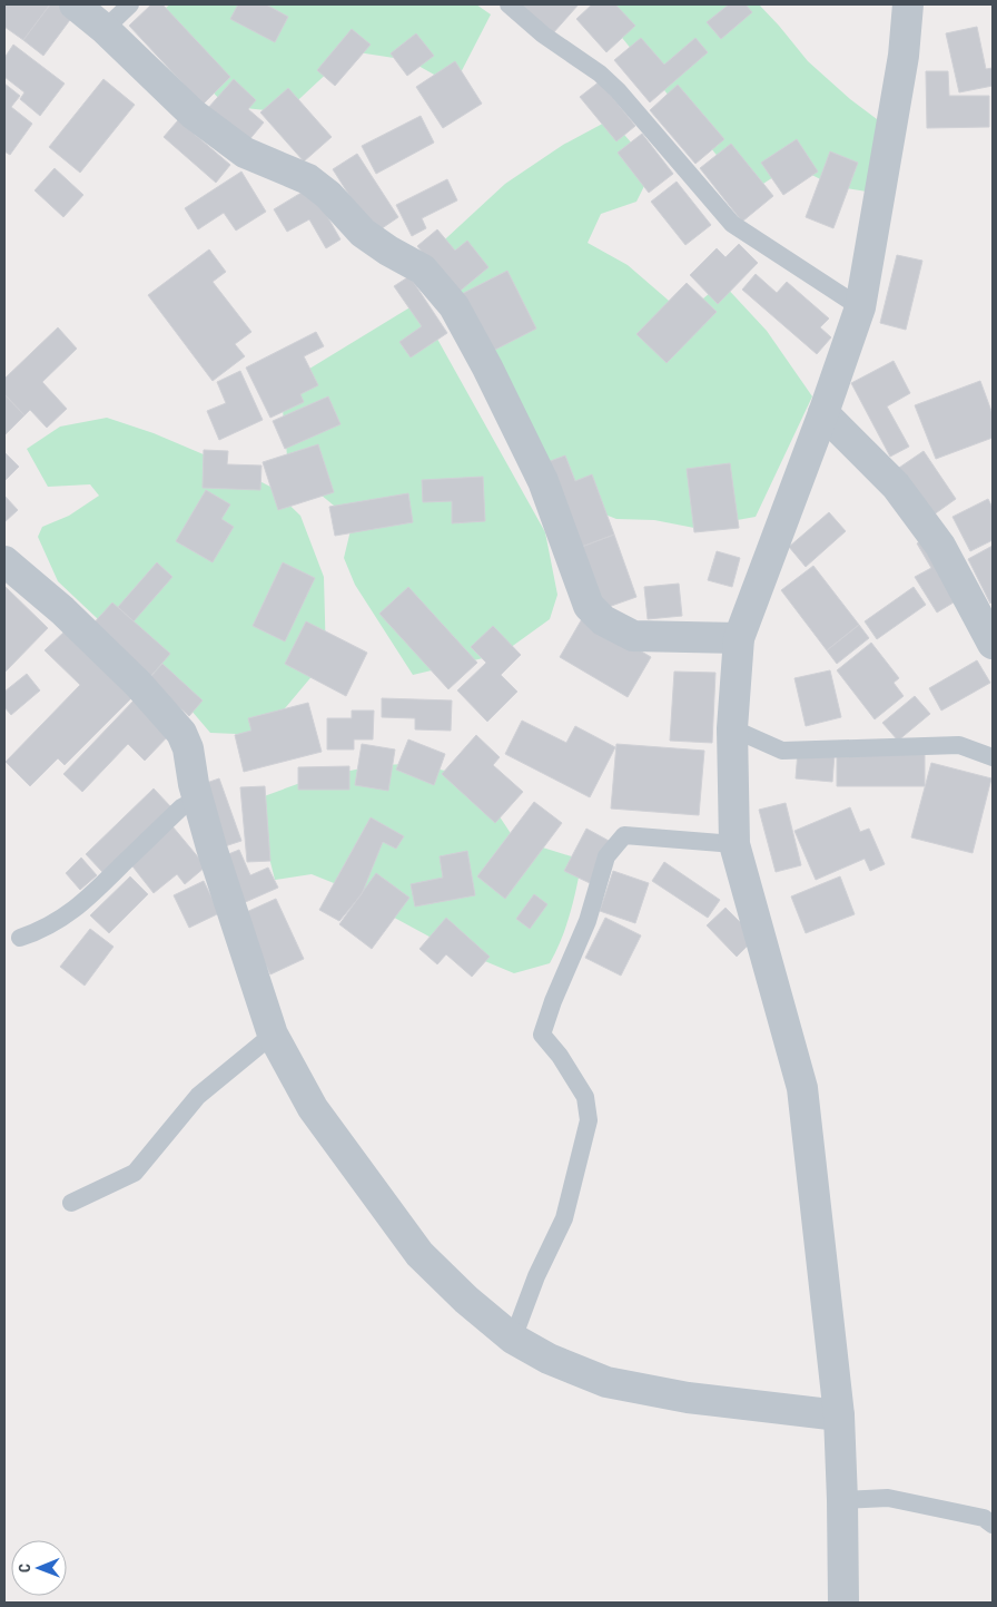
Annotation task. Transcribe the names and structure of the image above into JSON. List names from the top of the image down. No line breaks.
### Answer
{"north":"left"}
